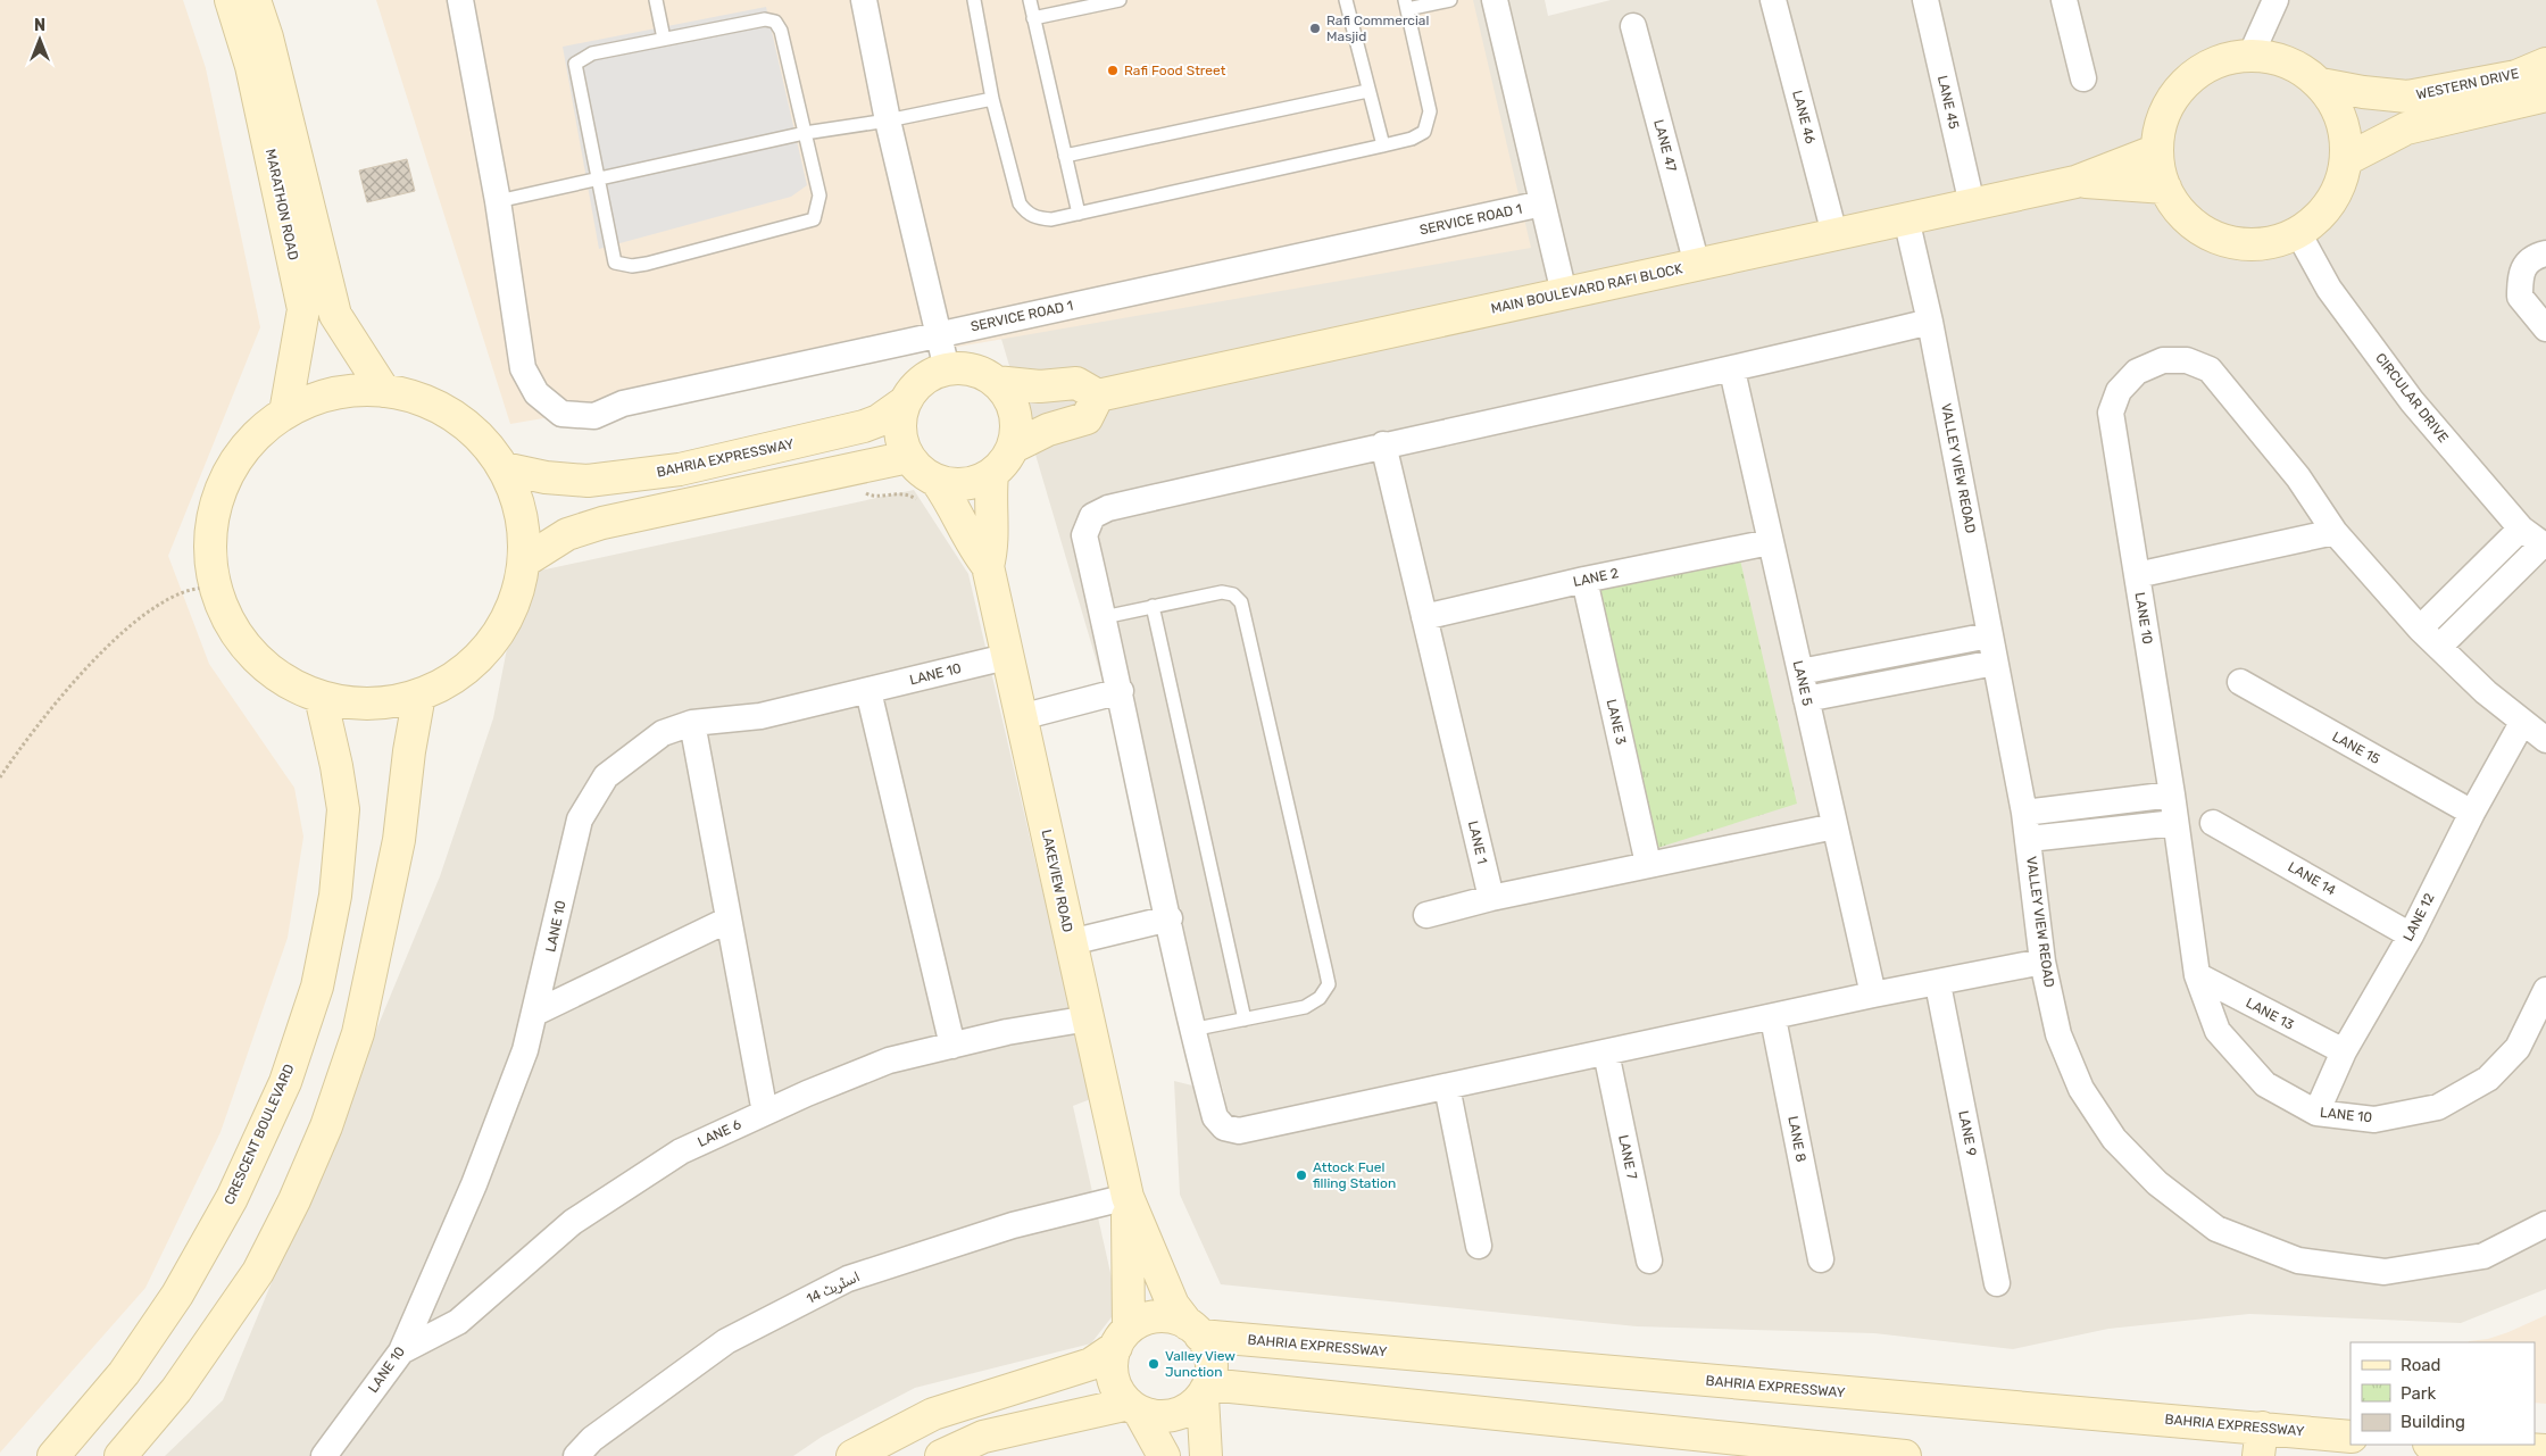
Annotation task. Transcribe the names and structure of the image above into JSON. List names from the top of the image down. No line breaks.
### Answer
{"streets":{"main road":["WESTERN DRIVE","MARATHON ROAD","MAIN BOULEVARD RAFI BLOCK","BAHRIA EXPRESSWAY","LAKEVIEW ROAD","CRESCENT BOULEVARD"],"street":["LANE 45","LANE 46","LANE 47","SERVICE ROAD 1","CIRCULAR DRIVE","VALLEY VIEW REOAD","LANE 2","LANE 10","LANE 5","LANE 3","LANE 15","LANE 1","LANE 14","LANE 12","LANE 13","LANE 6","LANE 9","LANE 8","LANE 7","اسٹریٹ 14"]},"crossings":[["WESTERN DRIVE","CIRCULAR DRIVE"],["LANE 45","MAIN BOULEVARD RAFI BLOCK"],["LANE 46","MAIN BOULEVARD RAFI BLOCK"],["LANE 47","MAIN BOULEVARD RAFI BLOCK"],["SERVICE ROAD 1","MAIN BOULEVARD RAFI BLOCK"],["MAIN BOULEVARD RAFI BLOCK","VALLEY VIEW REOAD"],["LANE 2","LANE 5"],["LANE 2","LANE 3"],["LANE 2","LANE 1"],["LANE 10","LAKEVIEW ROAD"],["LANE 10","LANE 12"],["LANE 10","LANE 13"],["LANE 10","LANE 6"],["LANE 15","LANE 12"],["LANE 14","LANE 12"],["LAKEVIEW ROAD","LANE 6"],["LAKEVIEW ROAD","اسٹریٹ 14"],["LANE 12","LANE 13"]],"places":["Rafi Commercial Masjid","Rafi Food Street","Attock Fuel filling Station","Valley View Junction"],"legend":["Road","Park","Building"],"north":"top"}
